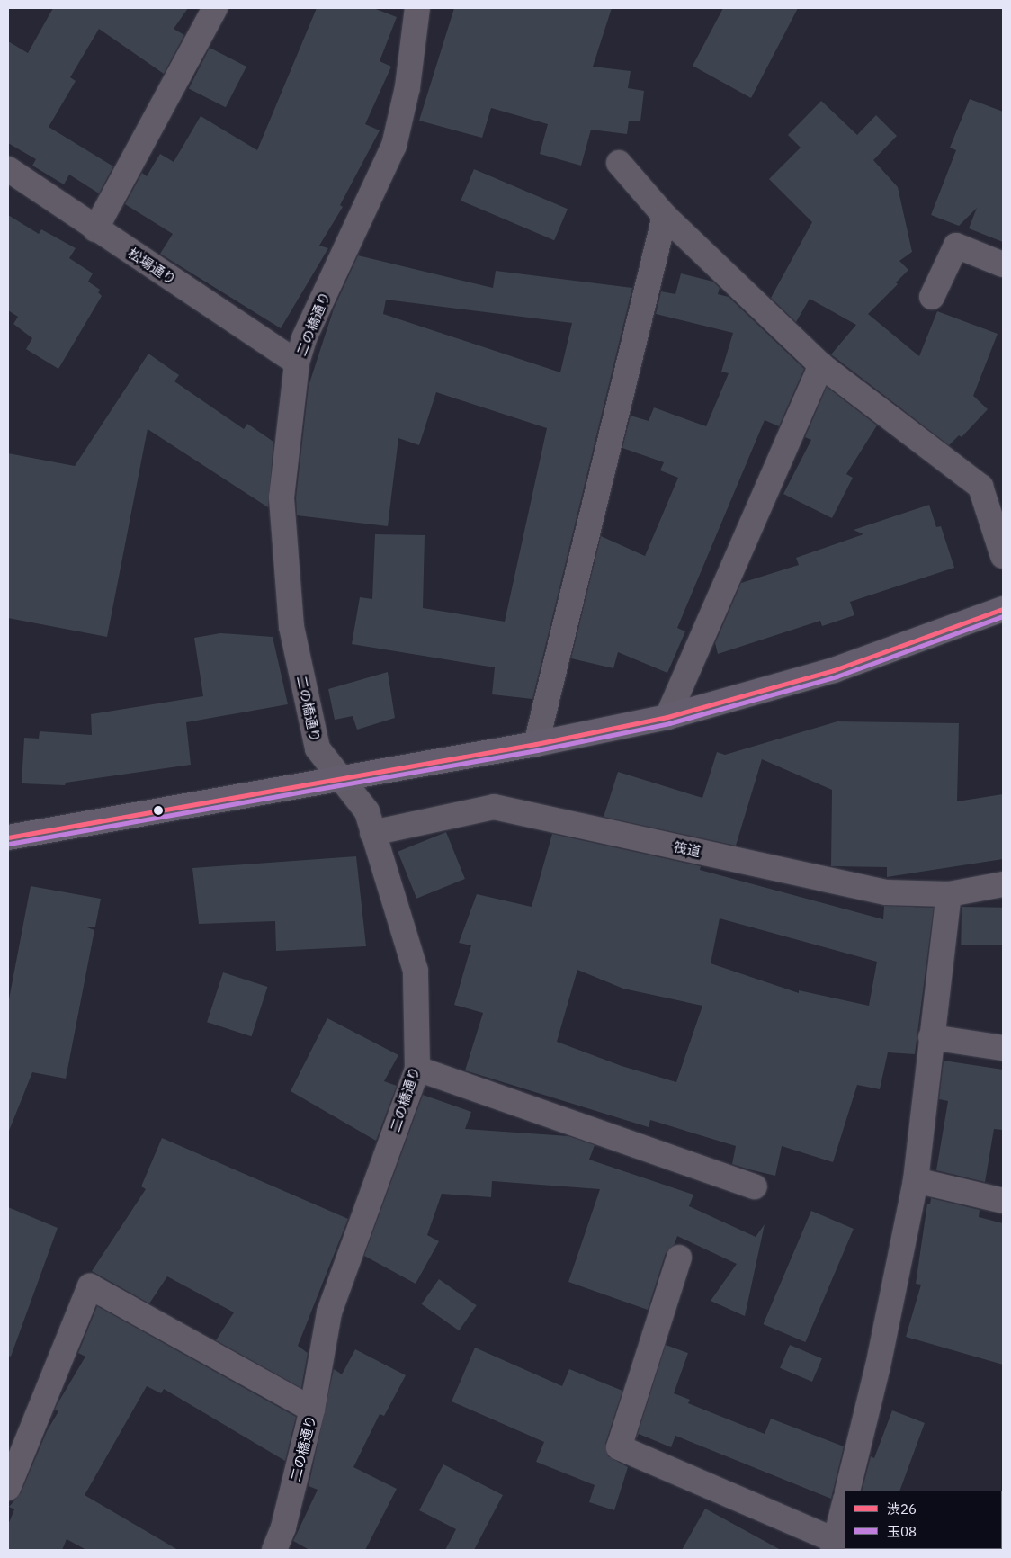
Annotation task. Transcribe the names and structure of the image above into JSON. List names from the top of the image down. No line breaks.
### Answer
{"streets":{"street":["松場通り","二の橋通り","筏道"]},"crossings":[["松場通り","二の橋通り"],["二の橋通り","筏道"]],"lines":["transit line 渋26","transit line 玉08"],"legend":["渋26","玉08"]}
